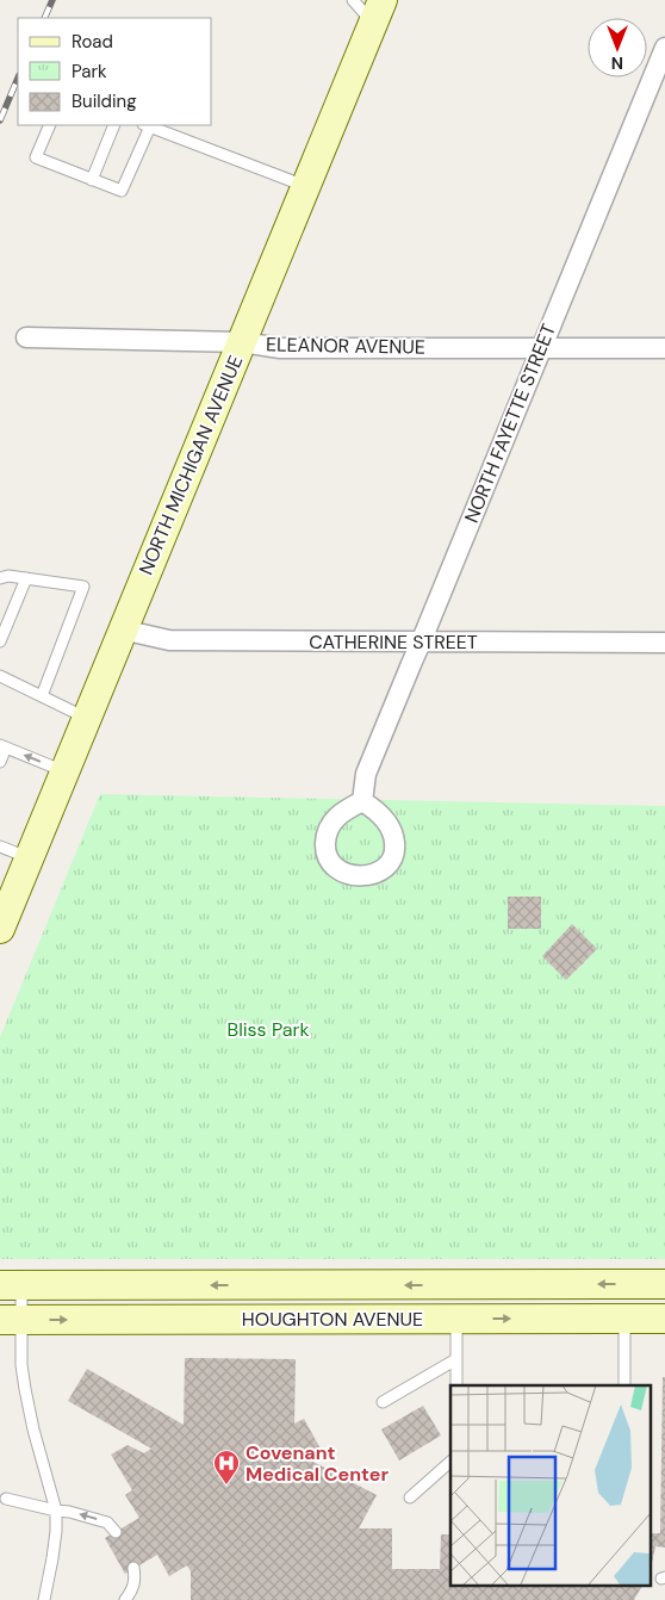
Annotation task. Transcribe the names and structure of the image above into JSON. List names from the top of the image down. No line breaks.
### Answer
{"streets":{"street":["ELEANOR AVENUE","NORTH FAYETTE STREET","NORTH MICHIGAN AVENUE","CATHERINE STREET","HOUGHTON AVENUE"]},"crossings":[["ELEANOR AVENUE","NORTH FAYETTE STREET"],["ELEANOR AVENUE","NORTH MICHIGAN AVENUE"],["NORTH FAYETTE STREET","CATHERINE STREET"],["NORTH MICHIGAN AVENUE","CATHERINE STREET"]],"parks":["Bliss Park"],"places":{"hospital":["Covenant Medical Center"]},"legend":["Road","Park","Building"],"north":"bottom"}
